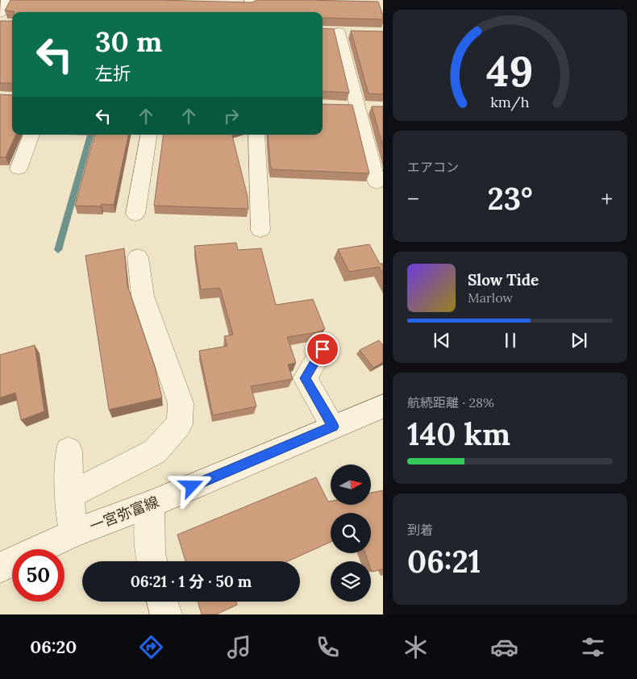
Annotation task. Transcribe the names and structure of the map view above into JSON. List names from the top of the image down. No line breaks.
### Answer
{"streets":{"street":["一宮弥富線"]},"north":"right","page":{"turn":["30 m","左折"],"tile":["エアコン",["航続距離 · 28%","140 km"],["到着","06:21"]],"heat":["−","23°","+"],"song":["Slow Tide","Marlow"],"limit":"50","trip":"06:21 · 1 分 · 50 m","tabs":"06:20","gauge":["49","km/h"]}}
